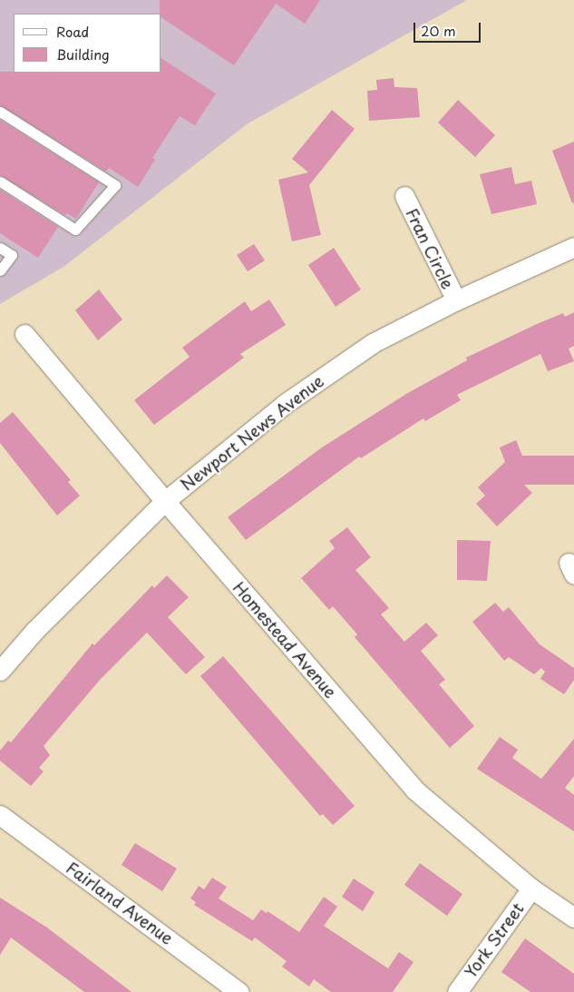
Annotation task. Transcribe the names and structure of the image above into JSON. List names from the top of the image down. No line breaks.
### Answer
{"streets":{"street":["Fran Circle","Newport News Avenue","Homestead Avenue","Fairland Avenue","York Street"]},"crossings":[["Fran Circle","Newport News Avenue"],["Newport News Avenue","Homestead Avenue"],["Homestead Avenue","York Street"]],"legend":["Road","Building"],"scale_bar":"20 m"}
